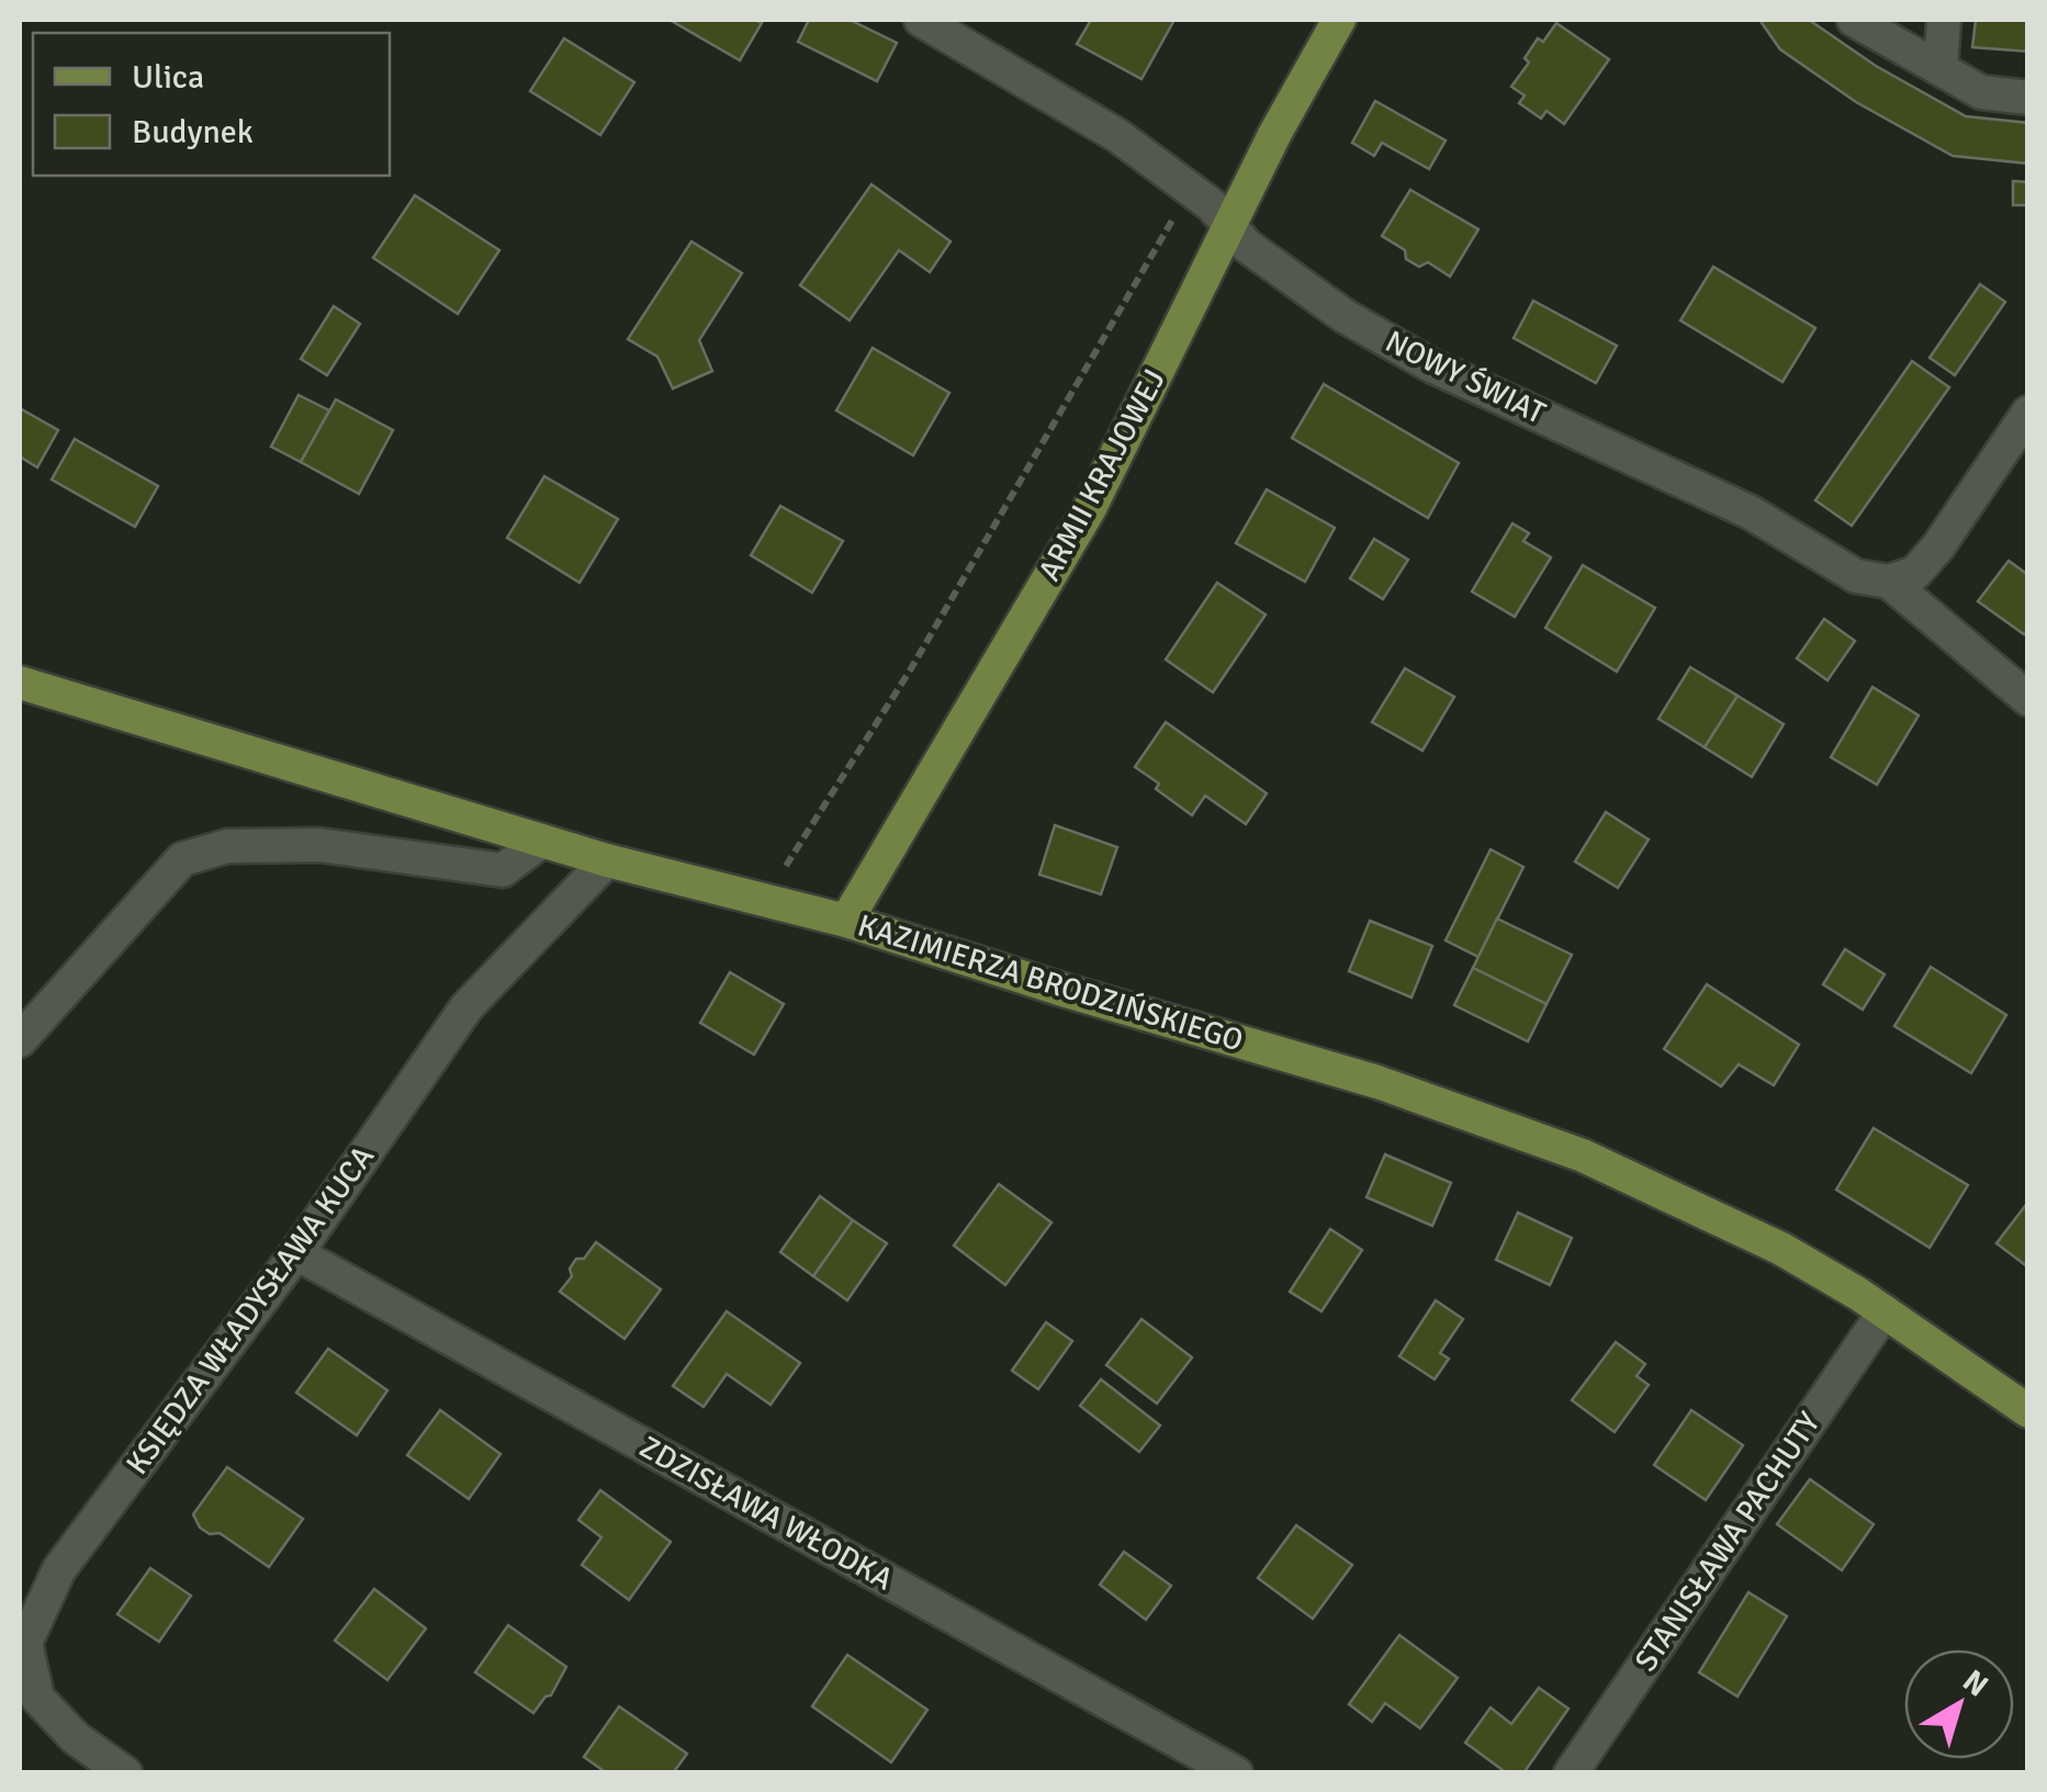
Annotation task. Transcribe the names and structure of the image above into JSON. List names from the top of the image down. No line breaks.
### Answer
{"streets":{"main road":["ARMII KRAJOWEJ","KAZIMIERZA BRODZIŃSKIEGO"],"street":["NOWY ŚWIAT","KSIĘDZA WŁADYSŁAWA KUCA","ZDZISŁAWA WŁODKA","STANISŁAWA PACHUTY"]},"crossings":[["NOWY ŚWIAT","ARMII KRAJOWEJ"],["ARMII KRAJOWEJ","KAZIMIERZA BRODZIŃSKIEGO"],["KAZIMIERZA BRODZIŃSKIEGO","KSIĘDZA WŁADYSŁAWA KUCA"],["KAZIMIERZA BRODZIŃSKIEGO","STANISŁAWA PACHUTY"],["KSIĘDZA WŁADYSŁAWA KUCA","ZDZISŁAWA WŁODKA"]],"legend":["Ulica","Budynek"],"north":"top right"}
